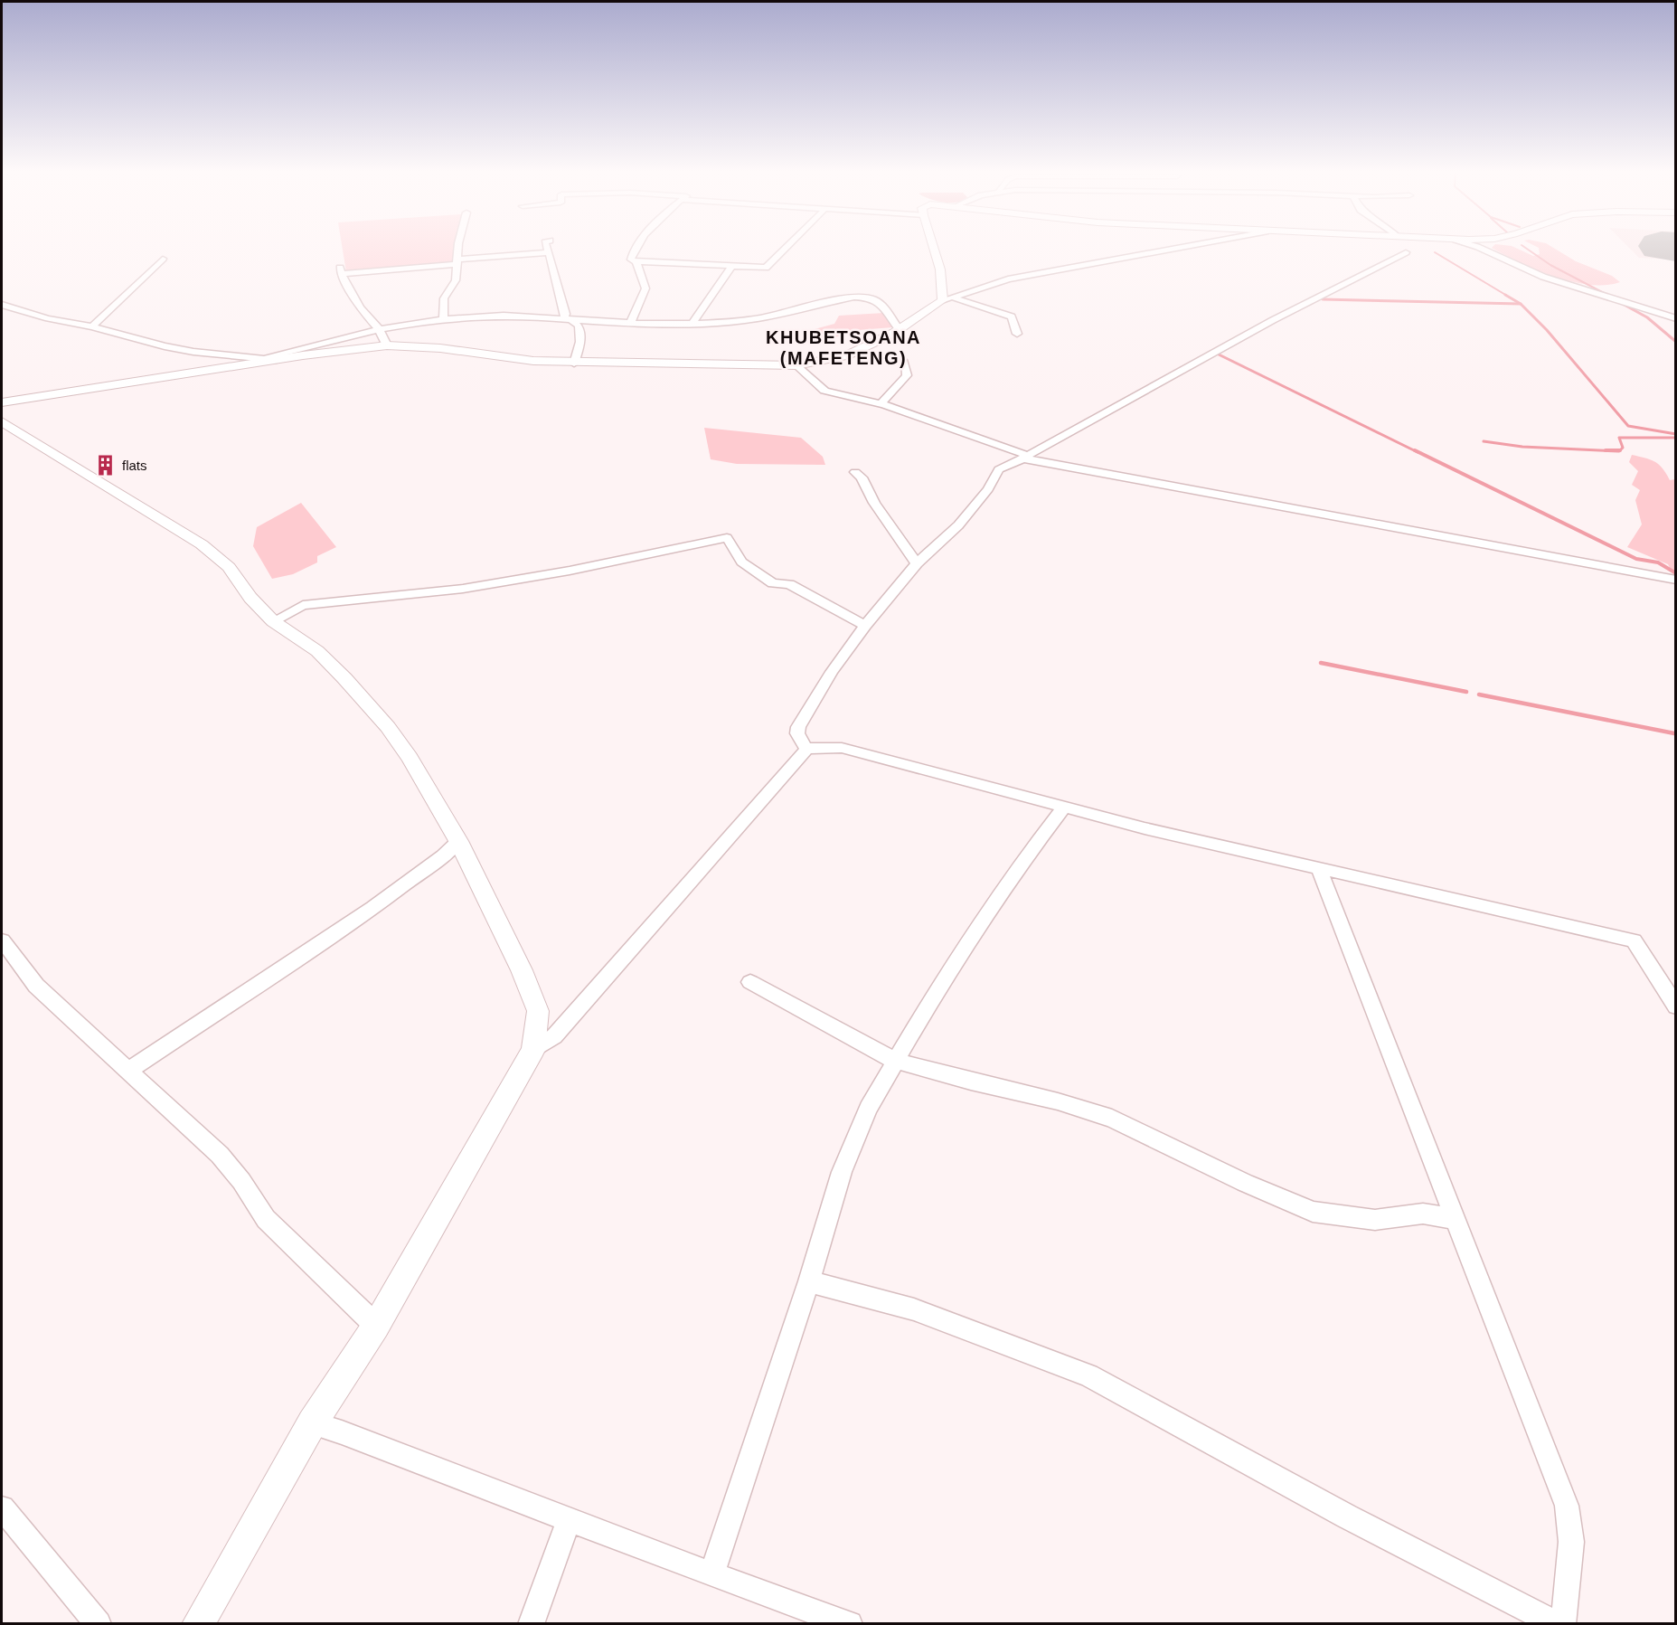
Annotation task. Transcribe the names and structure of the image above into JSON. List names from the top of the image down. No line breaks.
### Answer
{"districts":["KHUBETSOANA (MAFETENG)"],"places":{"building":["flats"]}}
